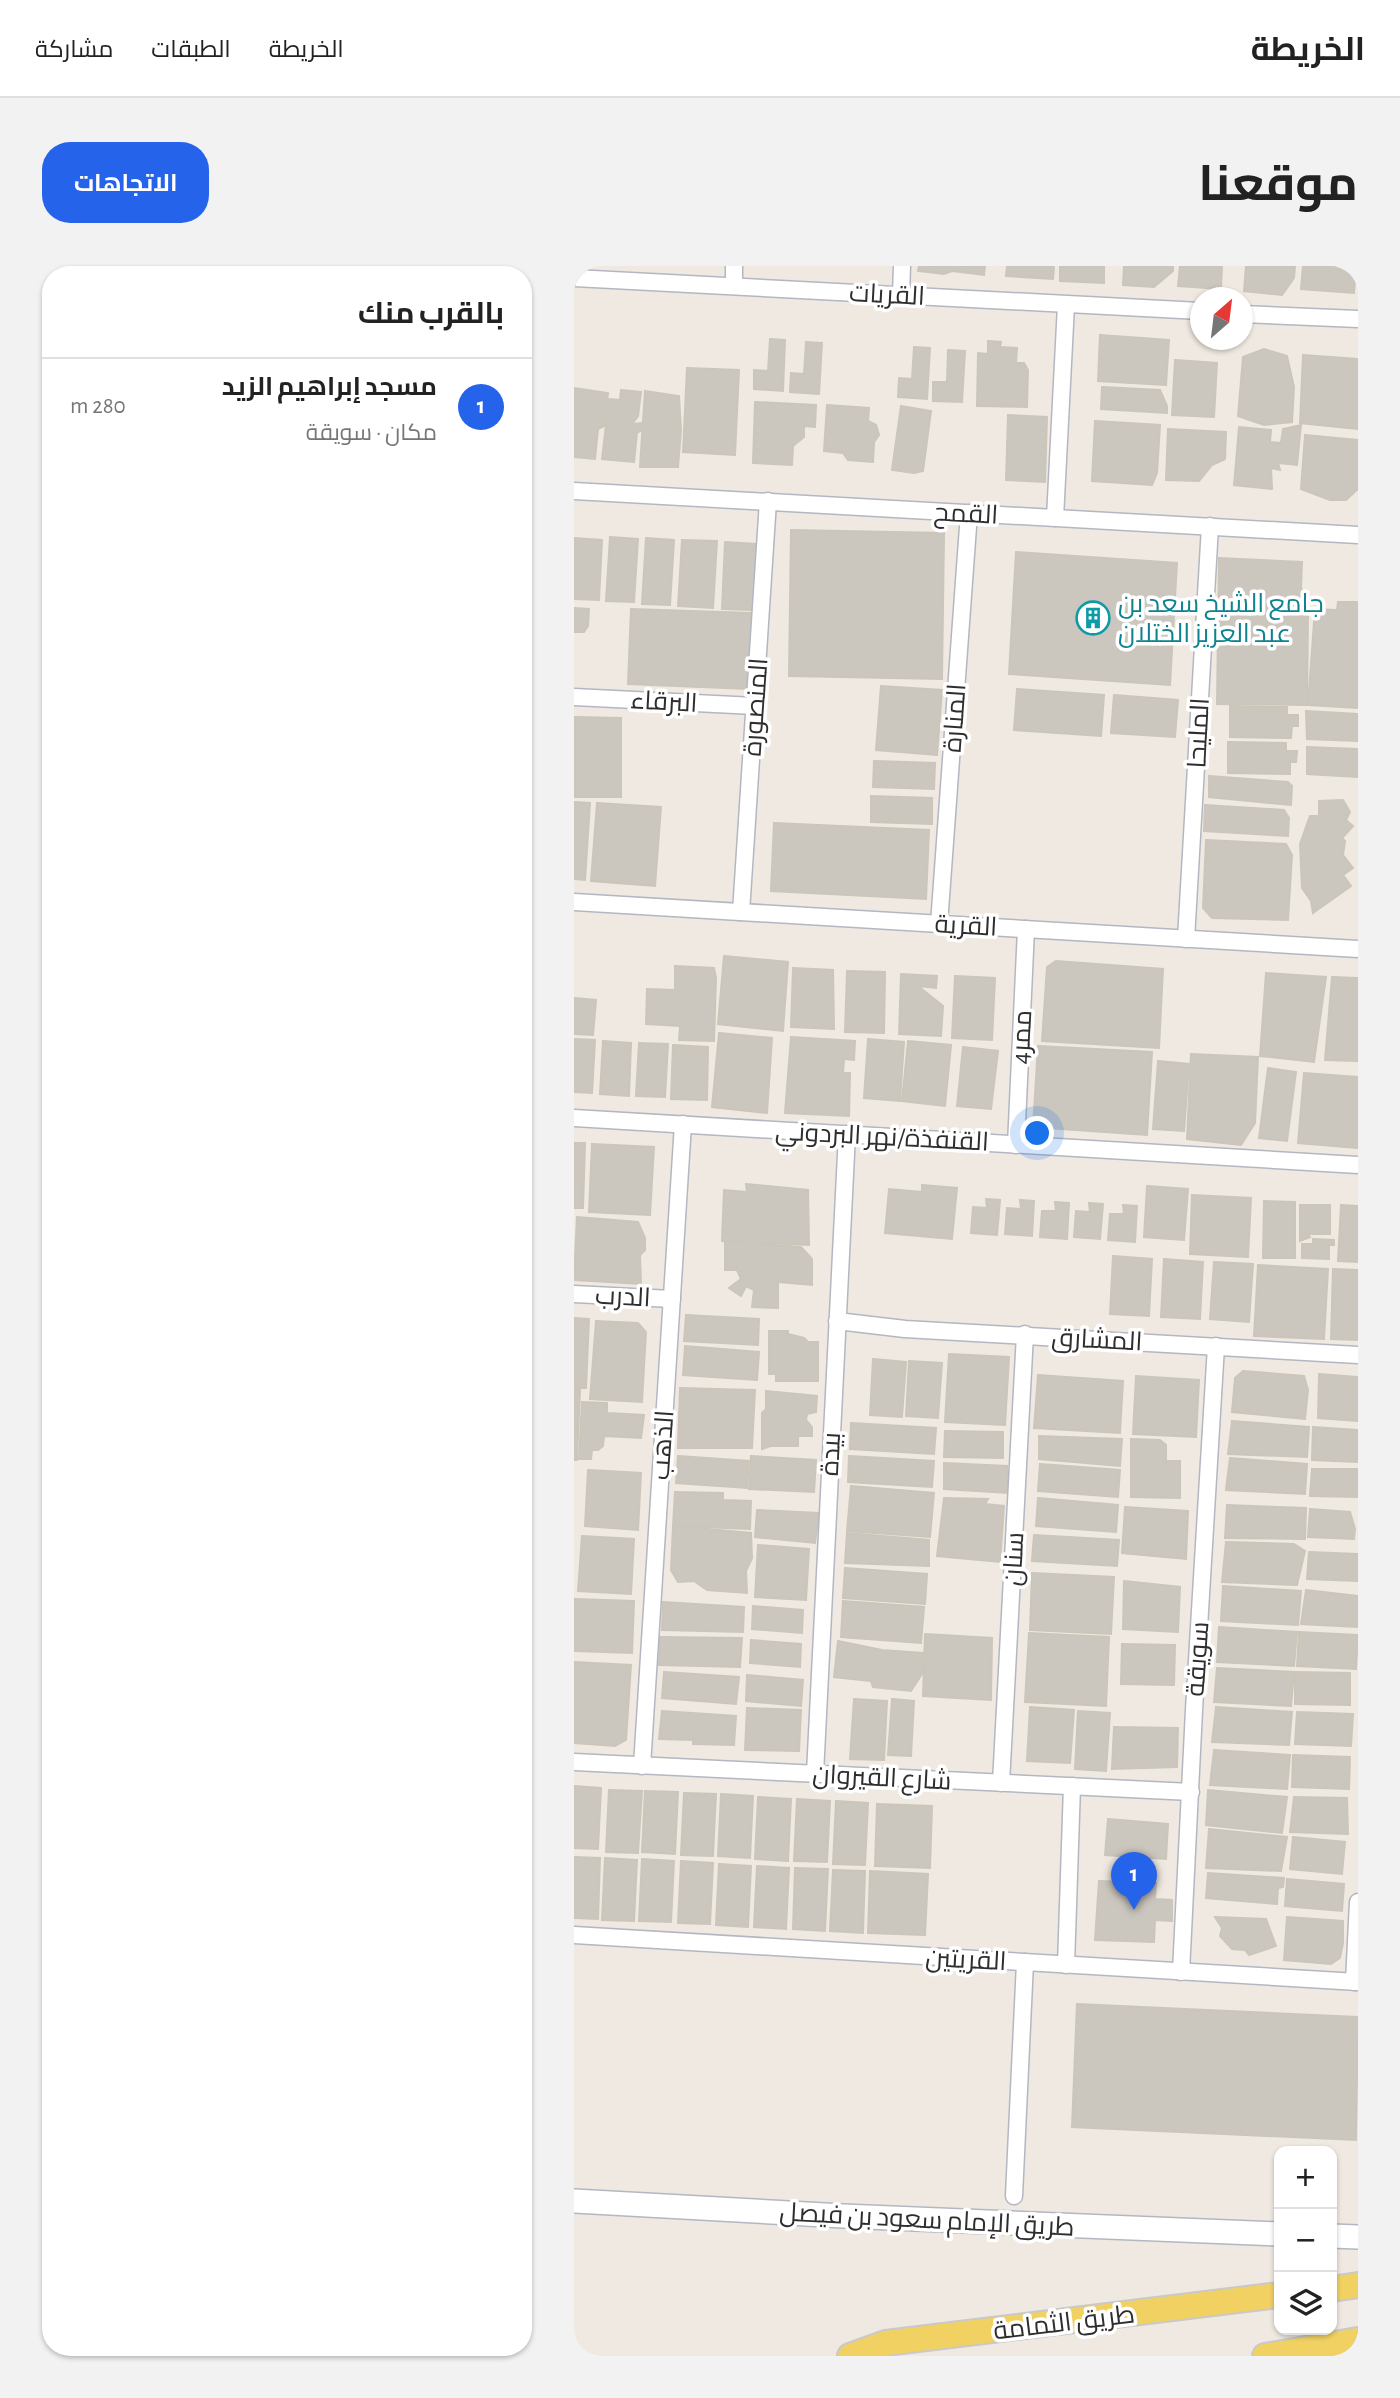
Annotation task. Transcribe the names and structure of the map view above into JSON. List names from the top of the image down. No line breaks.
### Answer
{"streets":{"main road":["طريق الإمام سعود بن فيصل","طريق الثمامة"],"street":["القريات","القمح","البرقاء","المنصورة","المنارة","المليحا","القرية","ممر4","القنفذة/نهر البردوني","الدرب","المشارق","الذهب","بيدة","سنان","سويقة","شارع القيروان","القريتين"]},"crossings":[["القمح","المنصورة"],["القمح","المنارة"],["القمح","المليحا"],["البرقاء","المنصورة"],["المنصورة","القرية"],["المنارة","القرية"],["المليحا","القرية"],["القرية","ممر4"],["ممر4","القنفذة/نهر البردوني"],["القنفذة/نهر البردوني","الذهب"],["القنفذة/نهر البردوني","بيدة"],["الدرب","الذهب"],["المشارق","بيدة"],["المشارق","سنان"],["المشارق","سويقة"],["الذهب","شارع القيروان"],["بيدة","شارع القيروان"],["سنان","شارع القيروان"],["سويقة","شارع القيروان"],["سويقة","القريتين"]],"places":{"building":["جامع الشيخ سعد بن عبد العزيز الختلان"]},"north":"top right","page":{"header":"الخريطة","nav":["الخريطة","الطبقات","مشاركة"],"title":"موقعنا","buttons":"الاتجاهات","heading":"بالقرب منك","list":[{"mark":"1","name":"مسجد إبراهيم الزيد","note":"مكان · سويقة","value":"280 m"}],"pins":"1","map_buttons":["+","−"]}}
